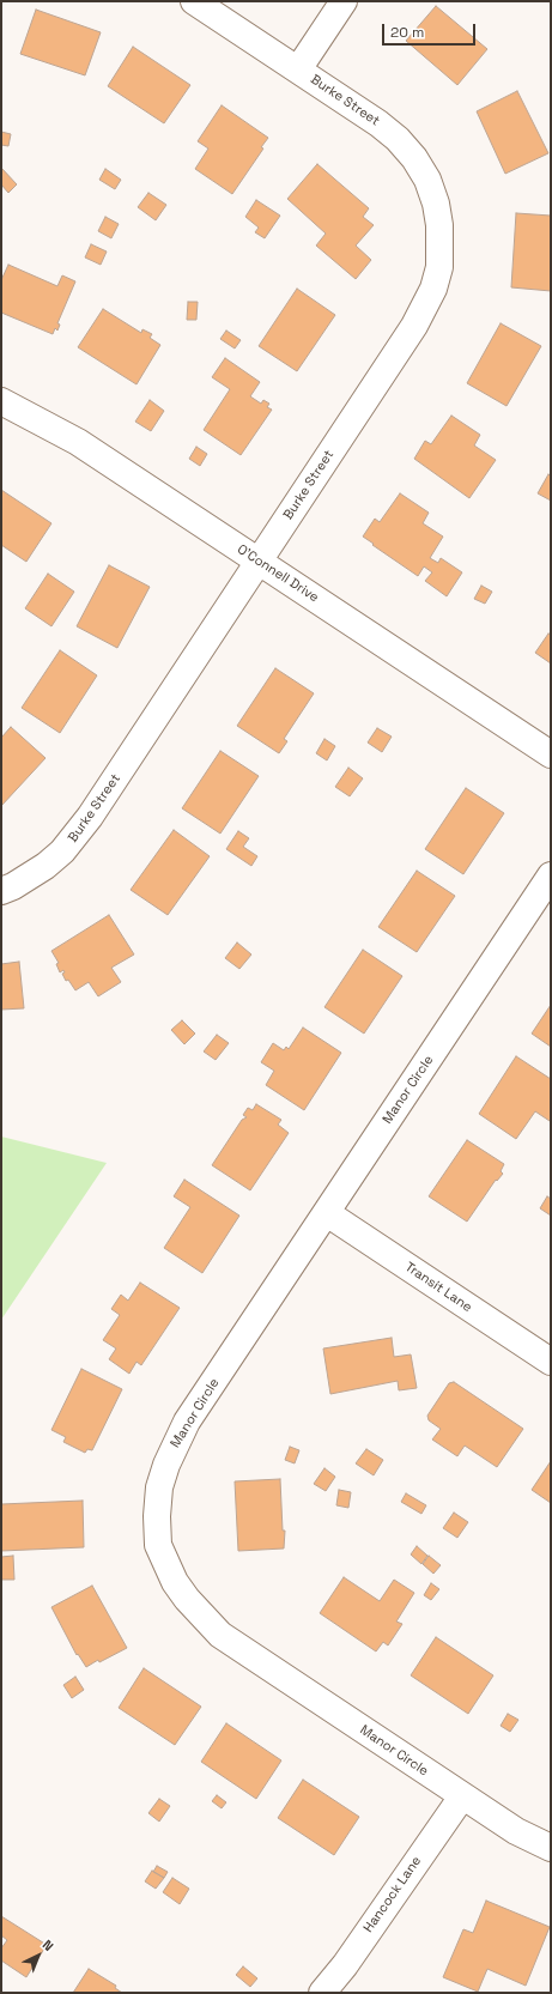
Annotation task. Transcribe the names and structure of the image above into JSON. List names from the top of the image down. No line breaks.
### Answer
{"streets":{"street":["Burke Street","O'Connell Drive","Manor Circle","Transit Lane","Hancock Lane"]},"crossings":[["Burke Street","O'Connell Drive"],["Manor Circle","Transit Lane"],["Manor Circle","Hancock Lane"]],"scale_bar":"20 m","north":"top right"}
